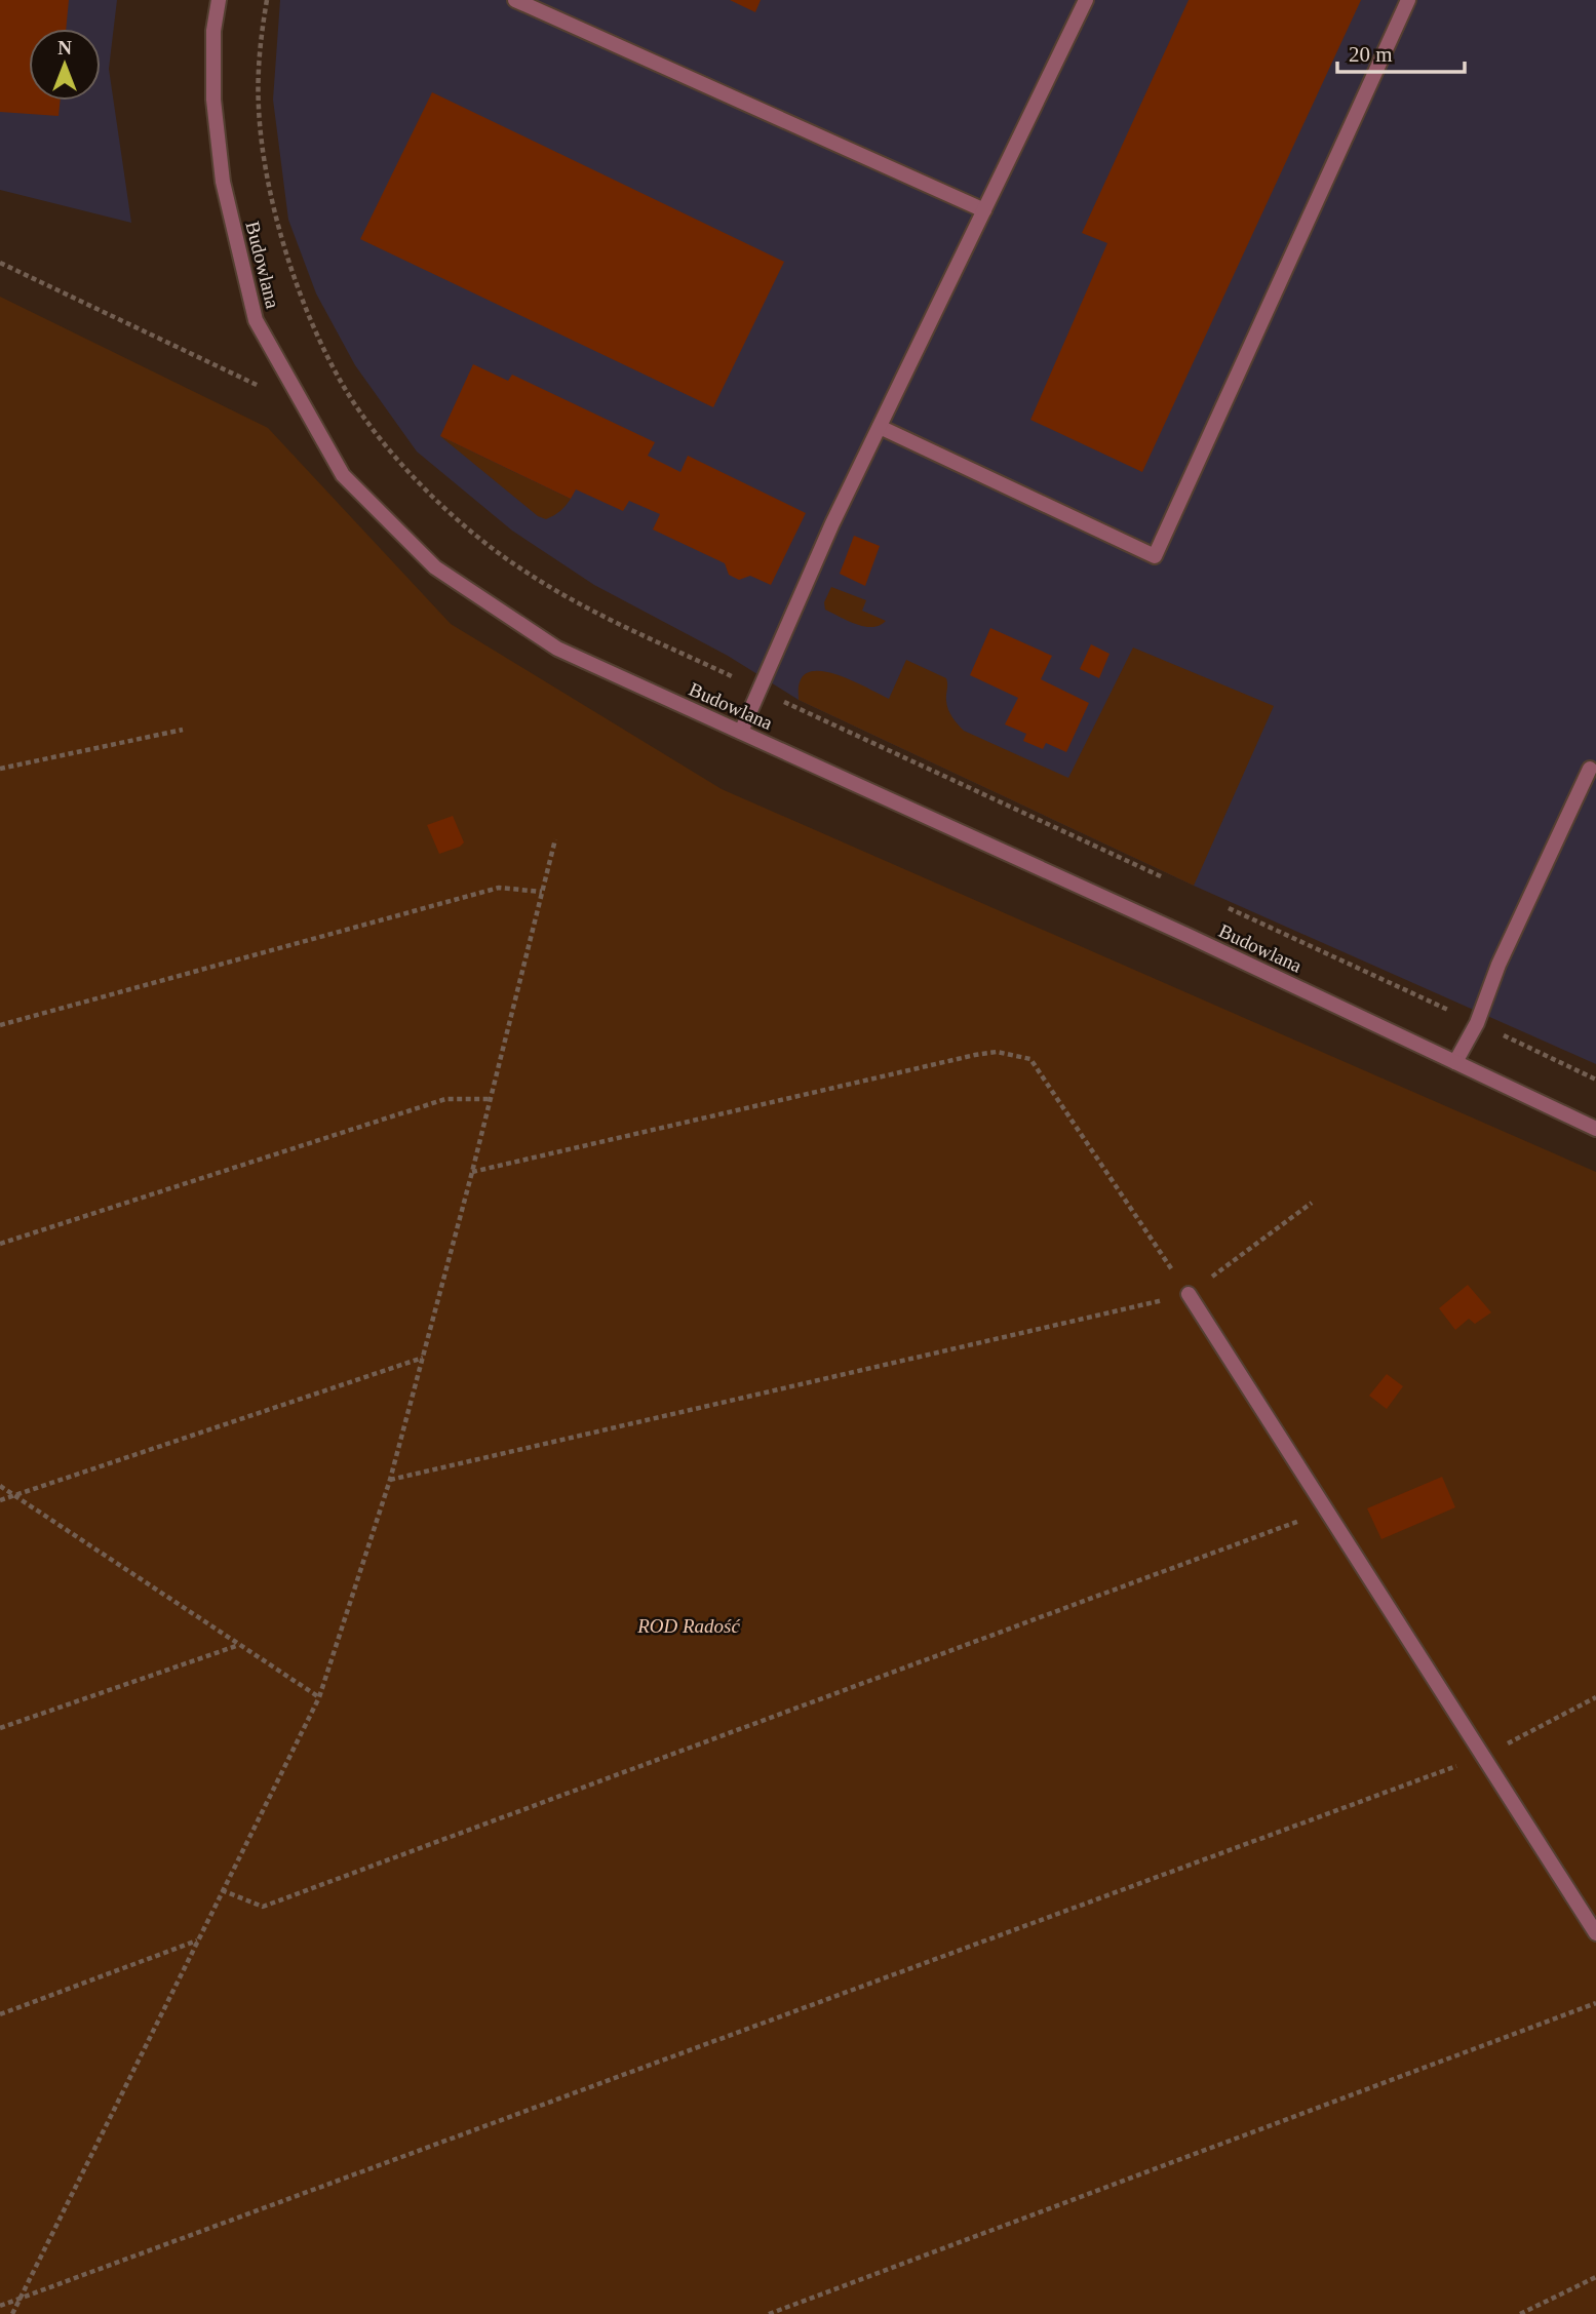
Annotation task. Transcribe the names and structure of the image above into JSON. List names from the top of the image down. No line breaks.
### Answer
{"streets":{"street":["Budowlana"]},"parks":["ROD Radość"],"scale_bar":"20 m","north":"top"}
